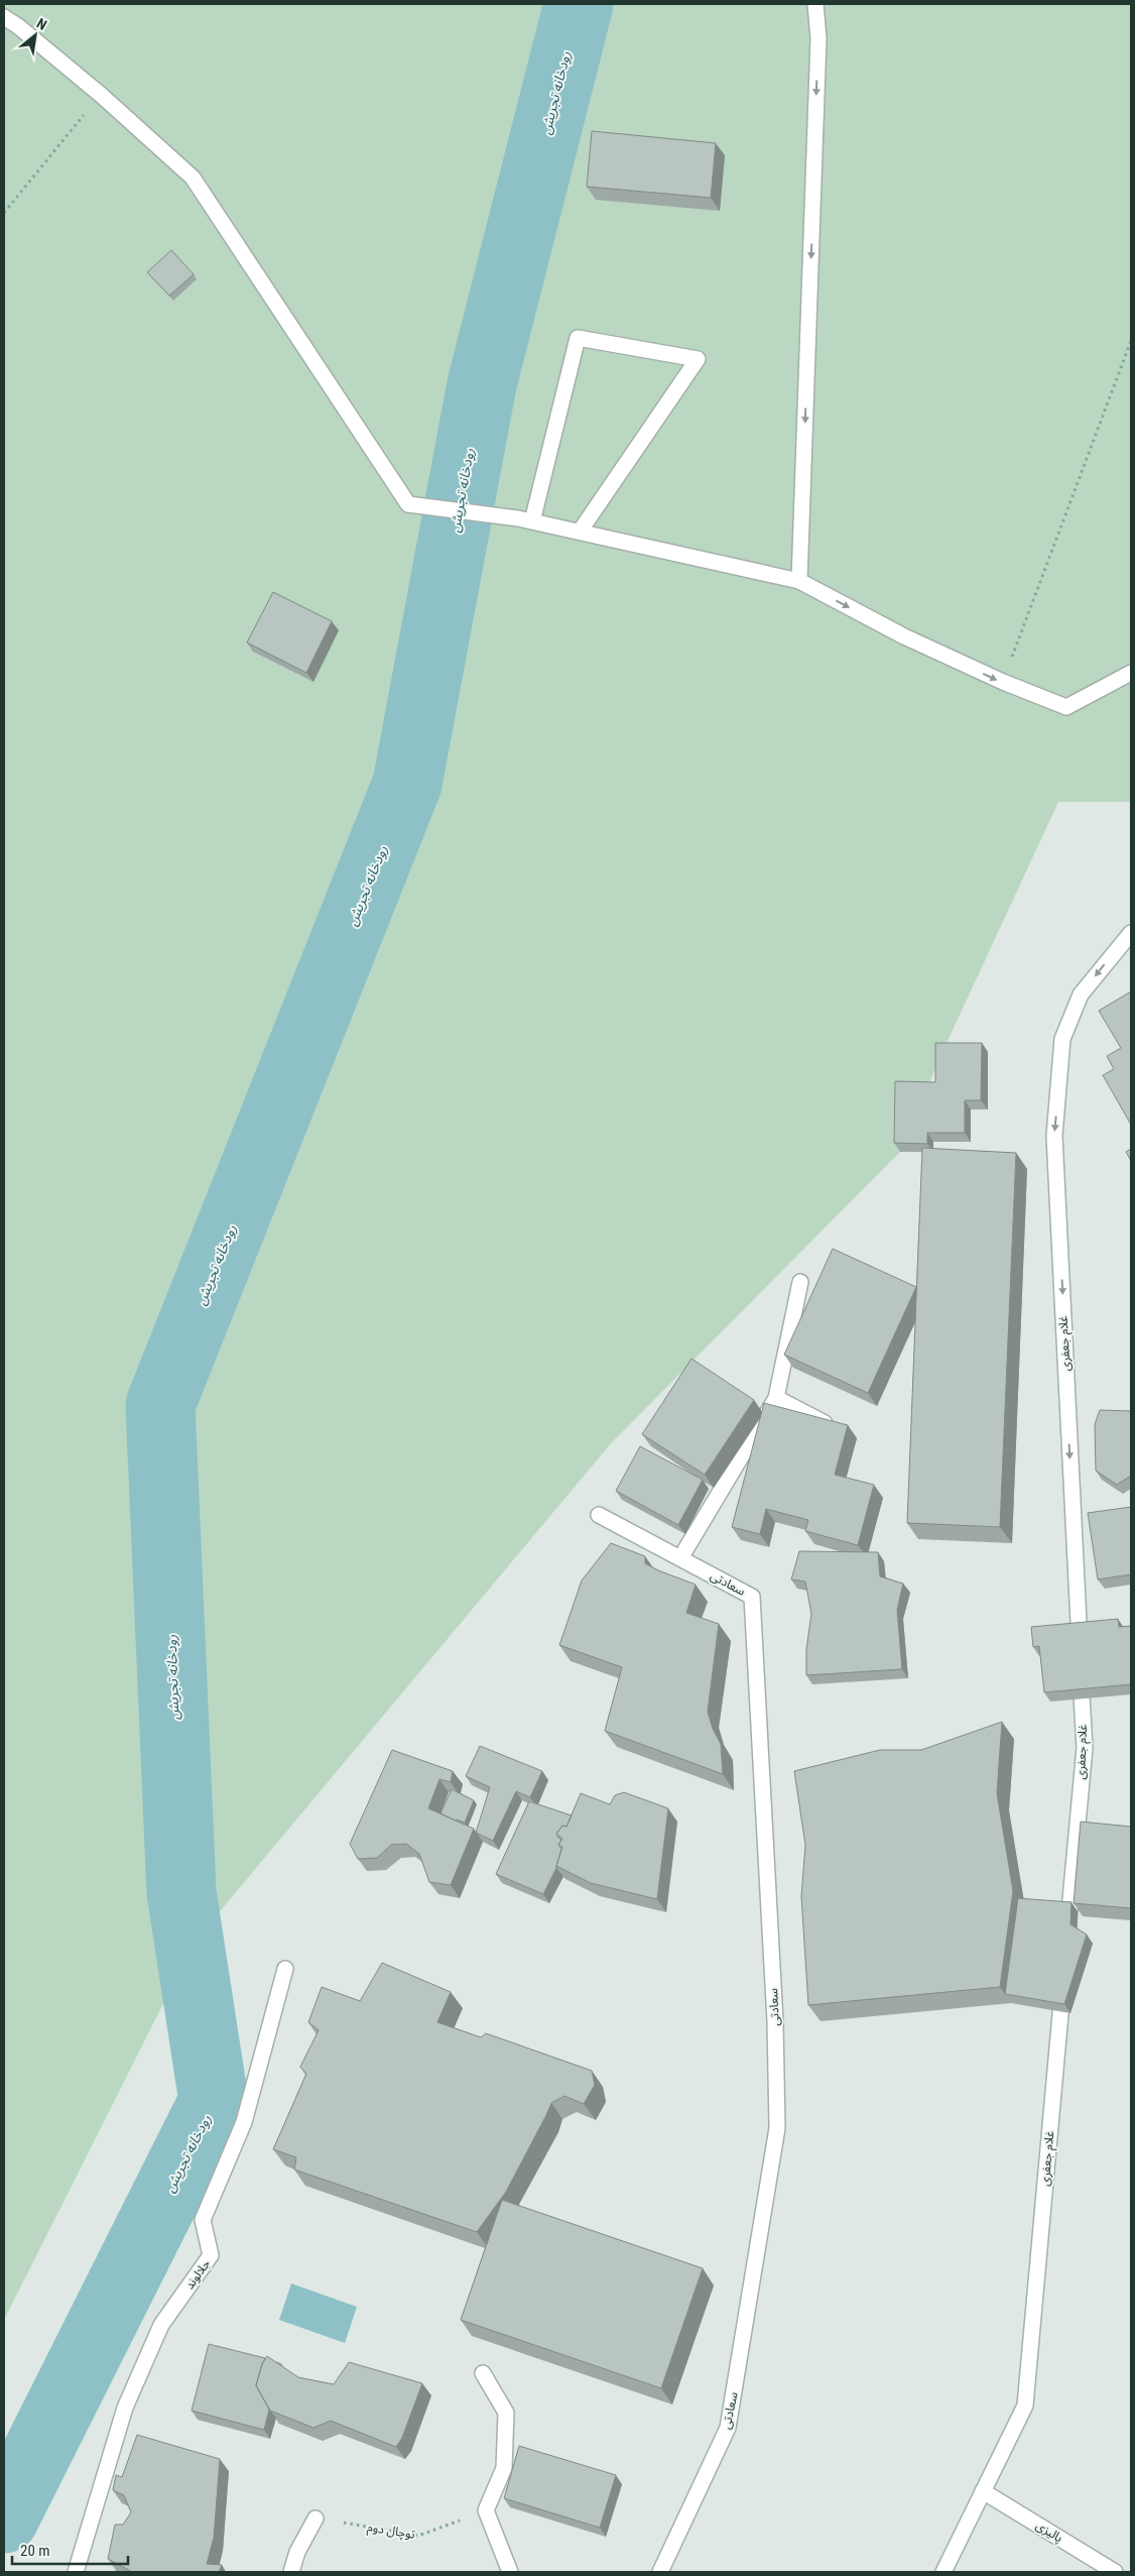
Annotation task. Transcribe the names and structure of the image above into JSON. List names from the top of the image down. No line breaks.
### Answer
{"streets":{"street":["غلام جعفری","سعادتی","جلالوند","پالیزی"],"path":["توچال دوم"]},"crossings":[["غلام جعفری","پالیزی"]],"one_way":["غلام جعفری"],"water":["رودخانه تجریش"],"scale_bar":"20 m","north":"top right"}
